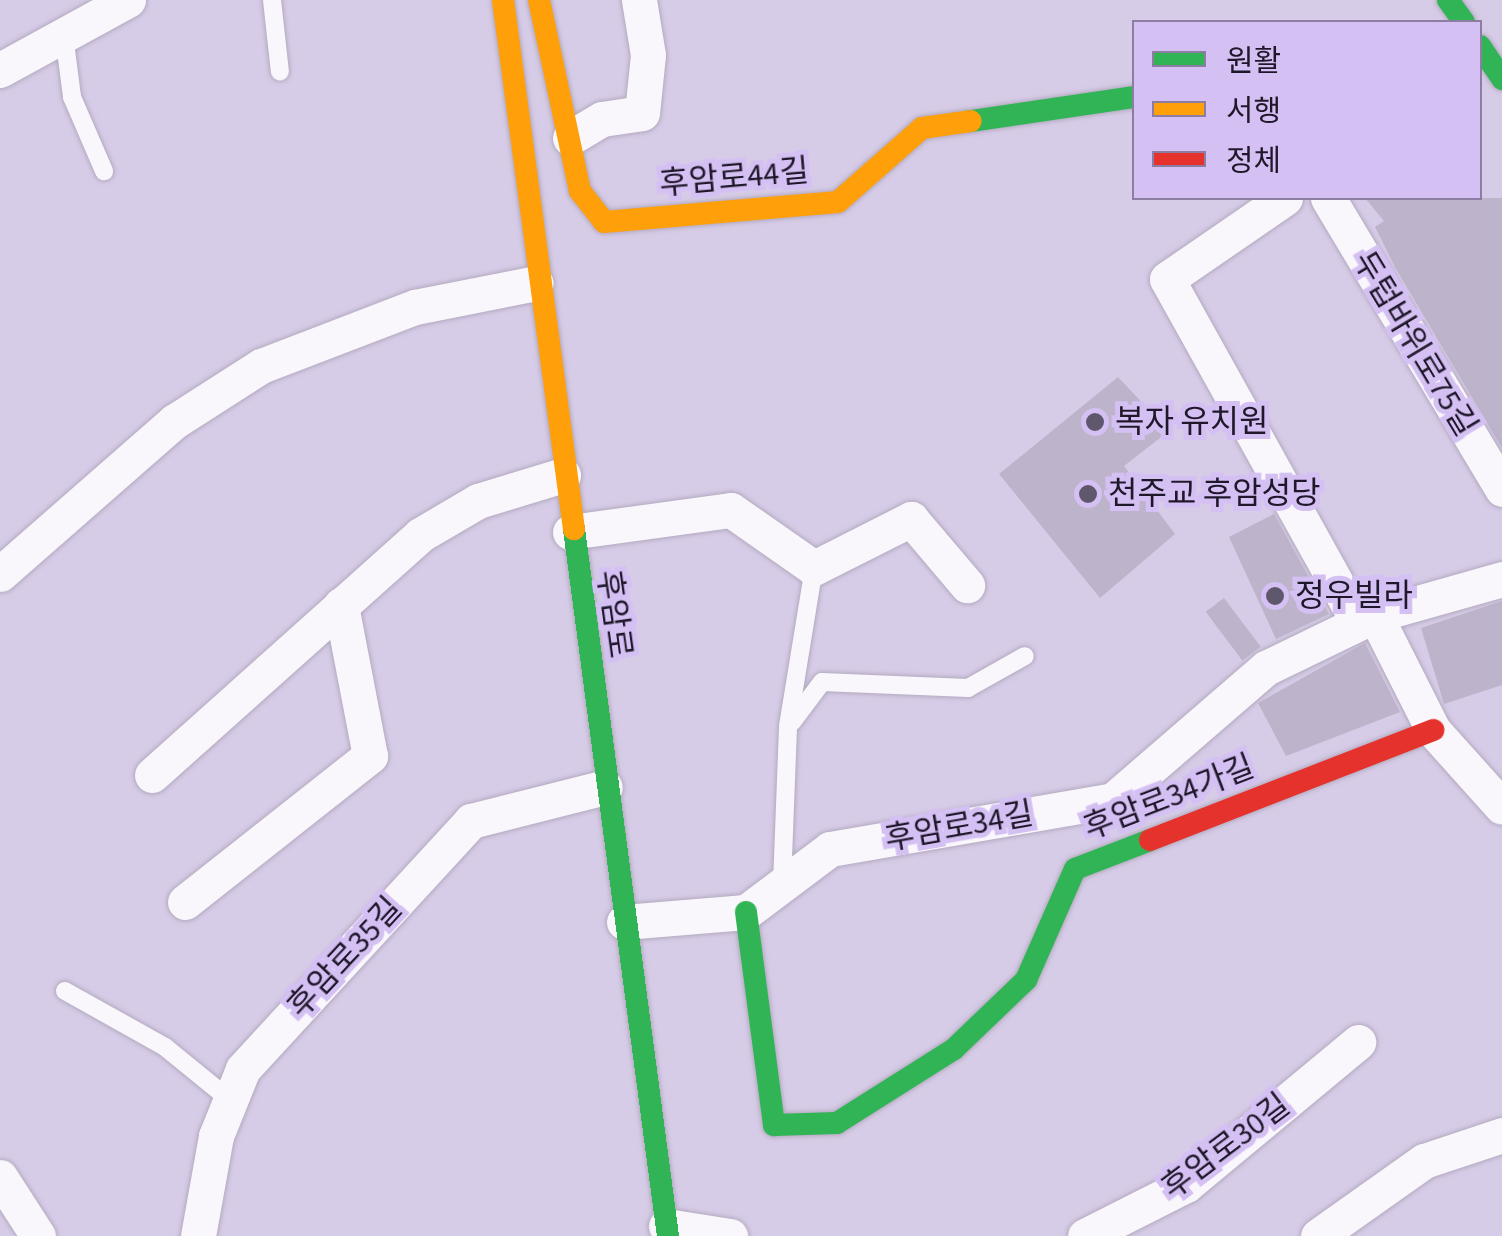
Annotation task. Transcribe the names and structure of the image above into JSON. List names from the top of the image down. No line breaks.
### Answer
{"streets":{"street":["후암로44길","두텁바위로75길","후암로","후암로34가길","후암로34길","후암로35길","후암로30길"]},"crossings":[["후암로","후암로35길"],["후암로34가길","후암로34길"]],"places":["복자 유치원","천주교 후암성당","정우빌라"],"legend":["원활","서행","정체"]}
